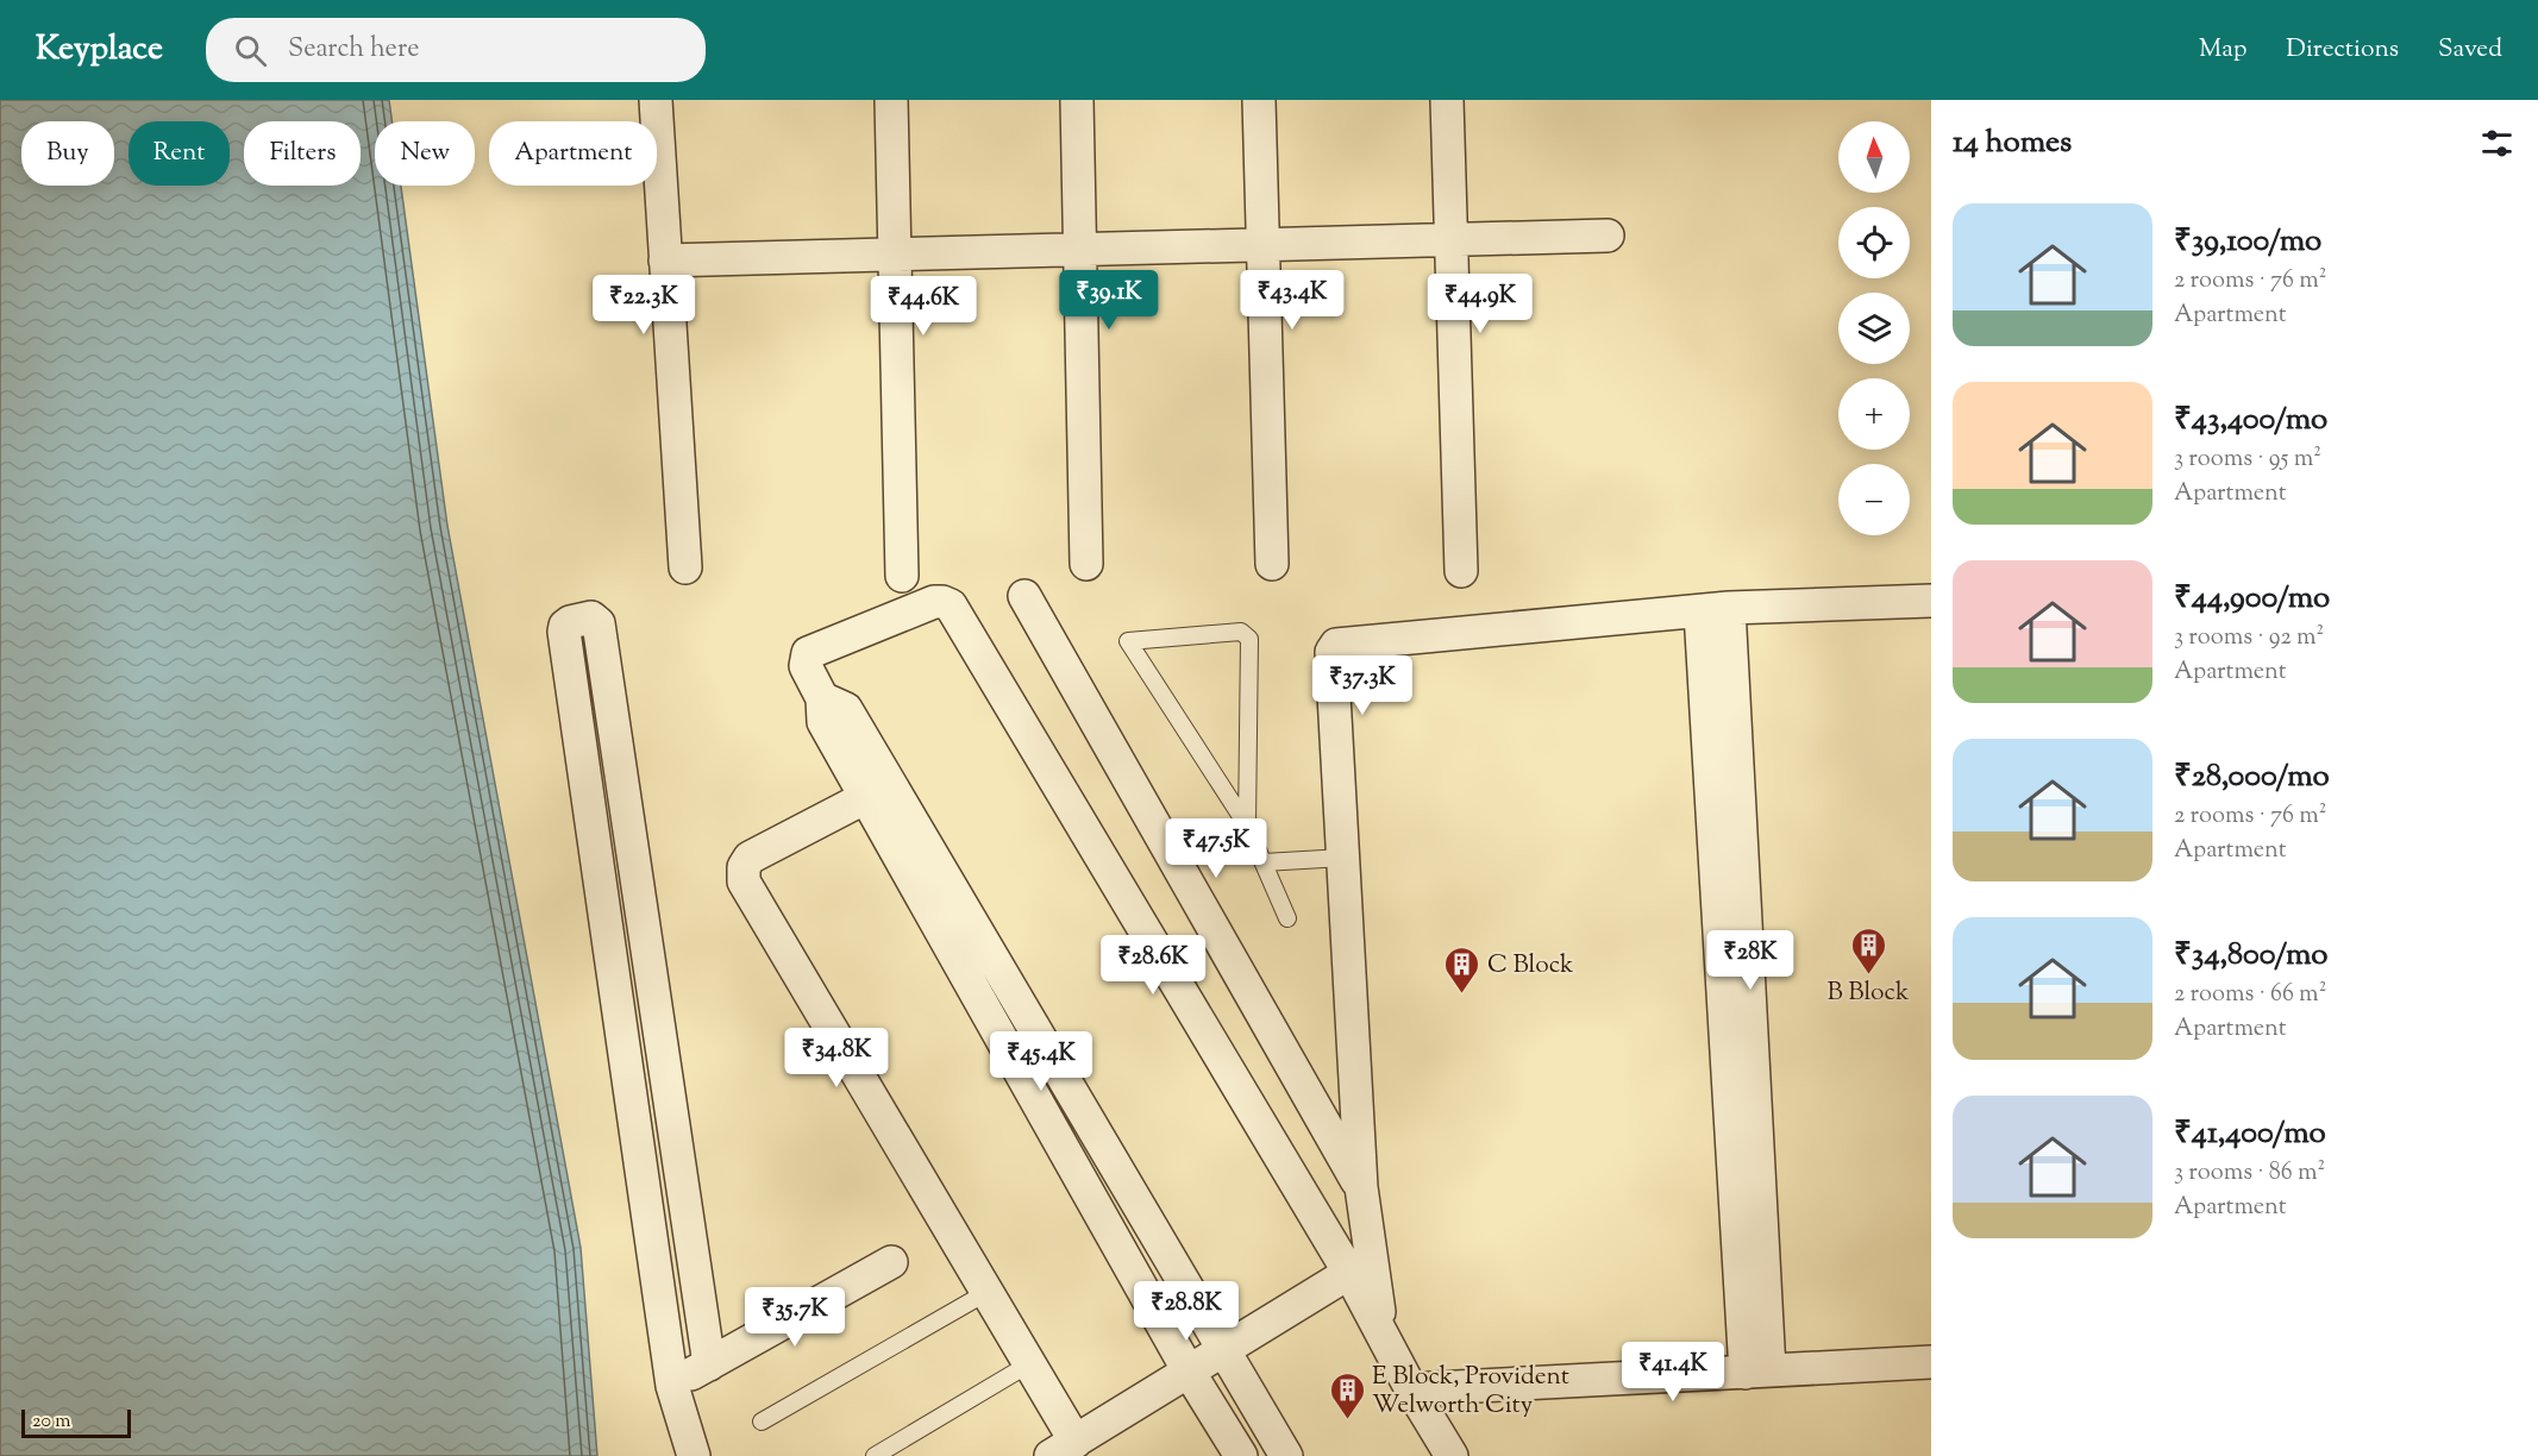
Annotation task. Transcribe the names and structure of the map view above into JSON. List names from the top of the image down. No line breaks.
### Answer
{"places":{"building":["B Block","C Block","E Block, Provident Welworth City"]},"scale_bar":"20 m","north":"top","page":{"header":"Keyplace","search":"Search here","nav":["Map","Directions","Saved"],"heading":"14 homes","map_buttons":["+","−"],"chip":["Buy","Rent","Filters","New","Apartment"],"list":[{"name":"₹39,100/mo","note":"2 rooms · 76 m² · Apartment"},{"name":"₹43,400/mo","note":"3 rooms · 95 m² · Apartment"},{"name":"₹44,900/mo","note":"3 rooms · 92 m² · Apartment"},{"name":"₹28,000/mo","note":"2 rooms · 76 m² · Apartment"},{"name":"₹34,800/mo","note":"2 rooms · 66 m² · Apartment"},{"name":"₹41,400/mo","note":"3 rooms · 86 m² · Apartment"}],"price":["₹39.1K","₹43.4K","₹44.9K","₹22.3K","₹44.6K","₹37.3K","₹47.5K","₹28K","₹28.6K","₹34.8K","₹45.4K","₹28.8K","₹35.7K","₹41.4K"],"scale":"20 m"}}
